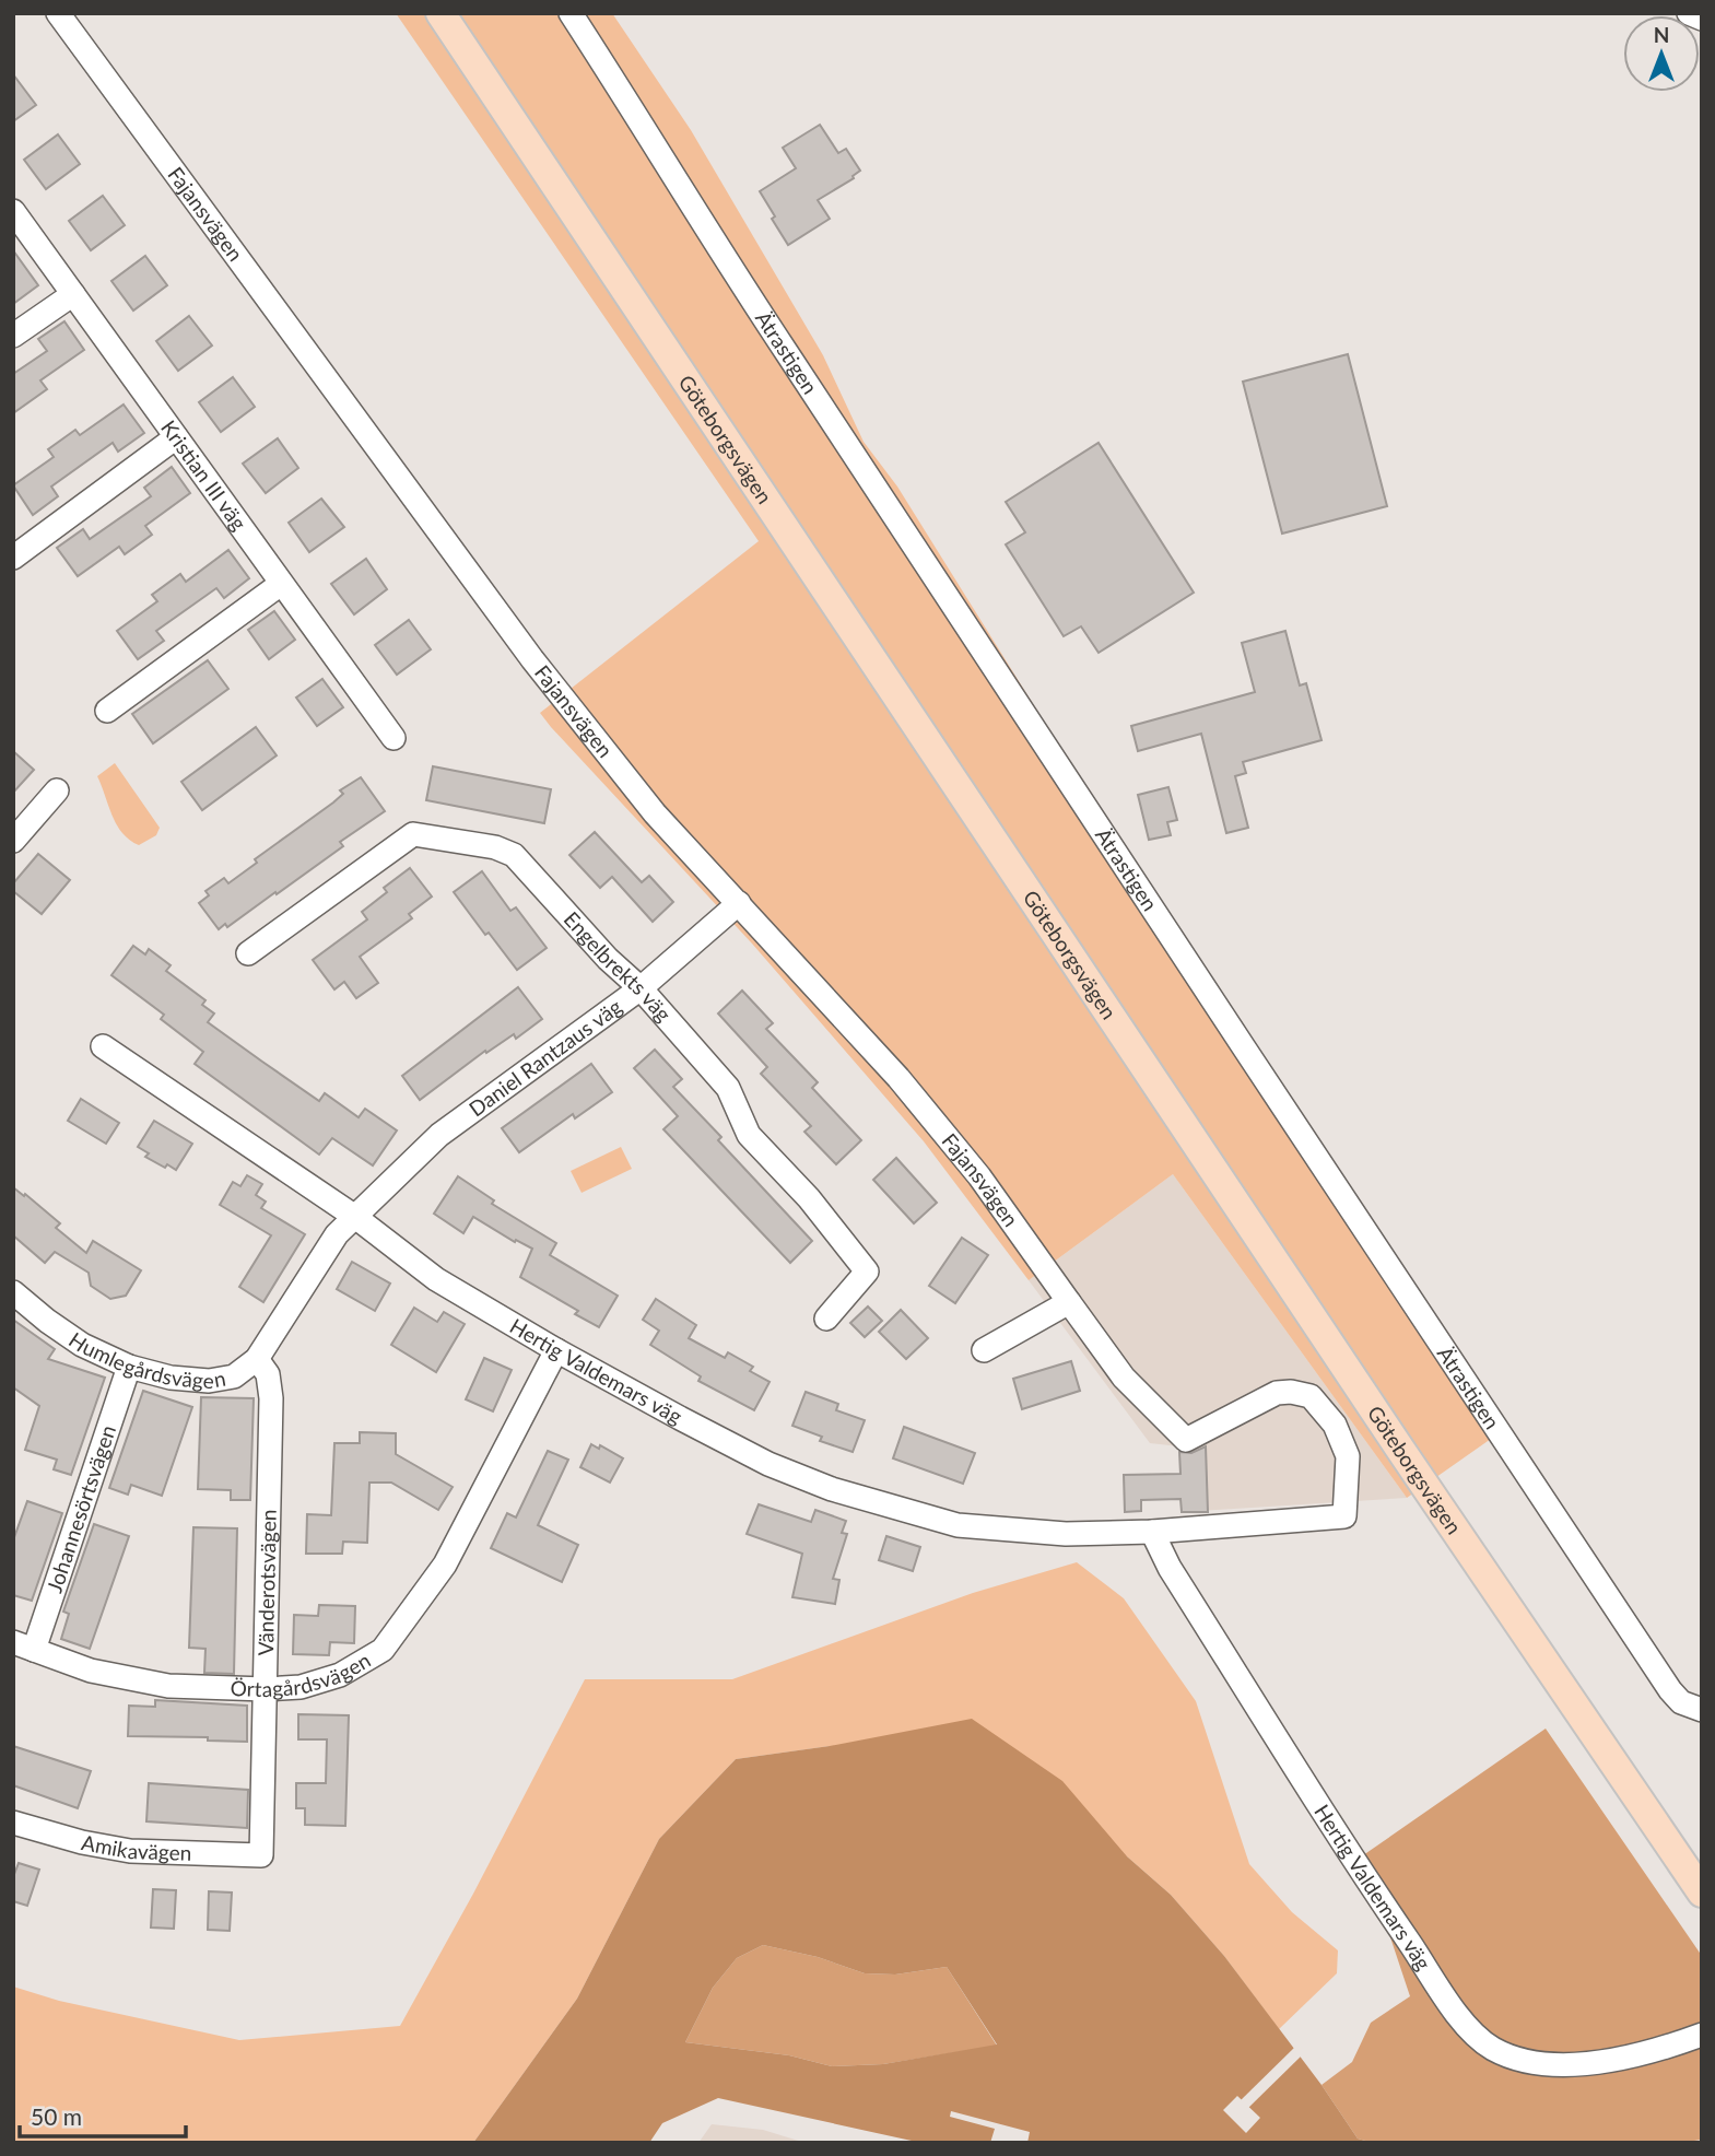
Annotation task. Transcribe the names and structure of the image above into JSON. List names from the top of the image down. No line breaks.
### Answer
{"streets":{"main road":["Göteborgsvägen"],"street":["Fajansvägen","Ätrastigen","Kristian III väg","Engelbrekts väg","Daniel Rantzaus väg","Humlegårdsvägen","Hertig Valdemars väg","Johannesörtsvägen","Vänderotsvägen","Örtagårdsvägen","Amikavägen"]},"crossings":[["Fajansvägen","Daniel Rantzaus väg"],["Fajansvägen","Hertig Valdemars väg"],["Engelbrekts väg","Daniel Rantzaus väg"],["Daniel Rantzaus väg","Humlegårdsvägen"],["Daniel Rantzaus väg","Hertig Valdemars väg"],["Humlegårdsvägen","Hertig Valdemars väg"],["Humlegårdsvägen","Johannesörtsvägen"],["Humlegårdsvägen","Vänderotsvägen"],["Hertig Valdemars väg","Örtagårdsvägen"],["Johannesörtsvägen","Örtagårdsvägen"],["Vänderotsvägen","Örtagårdsvägen"],["Vänderotsvägen","Amikavägen"]],"scale_bar":"50 m","north":"top"}
